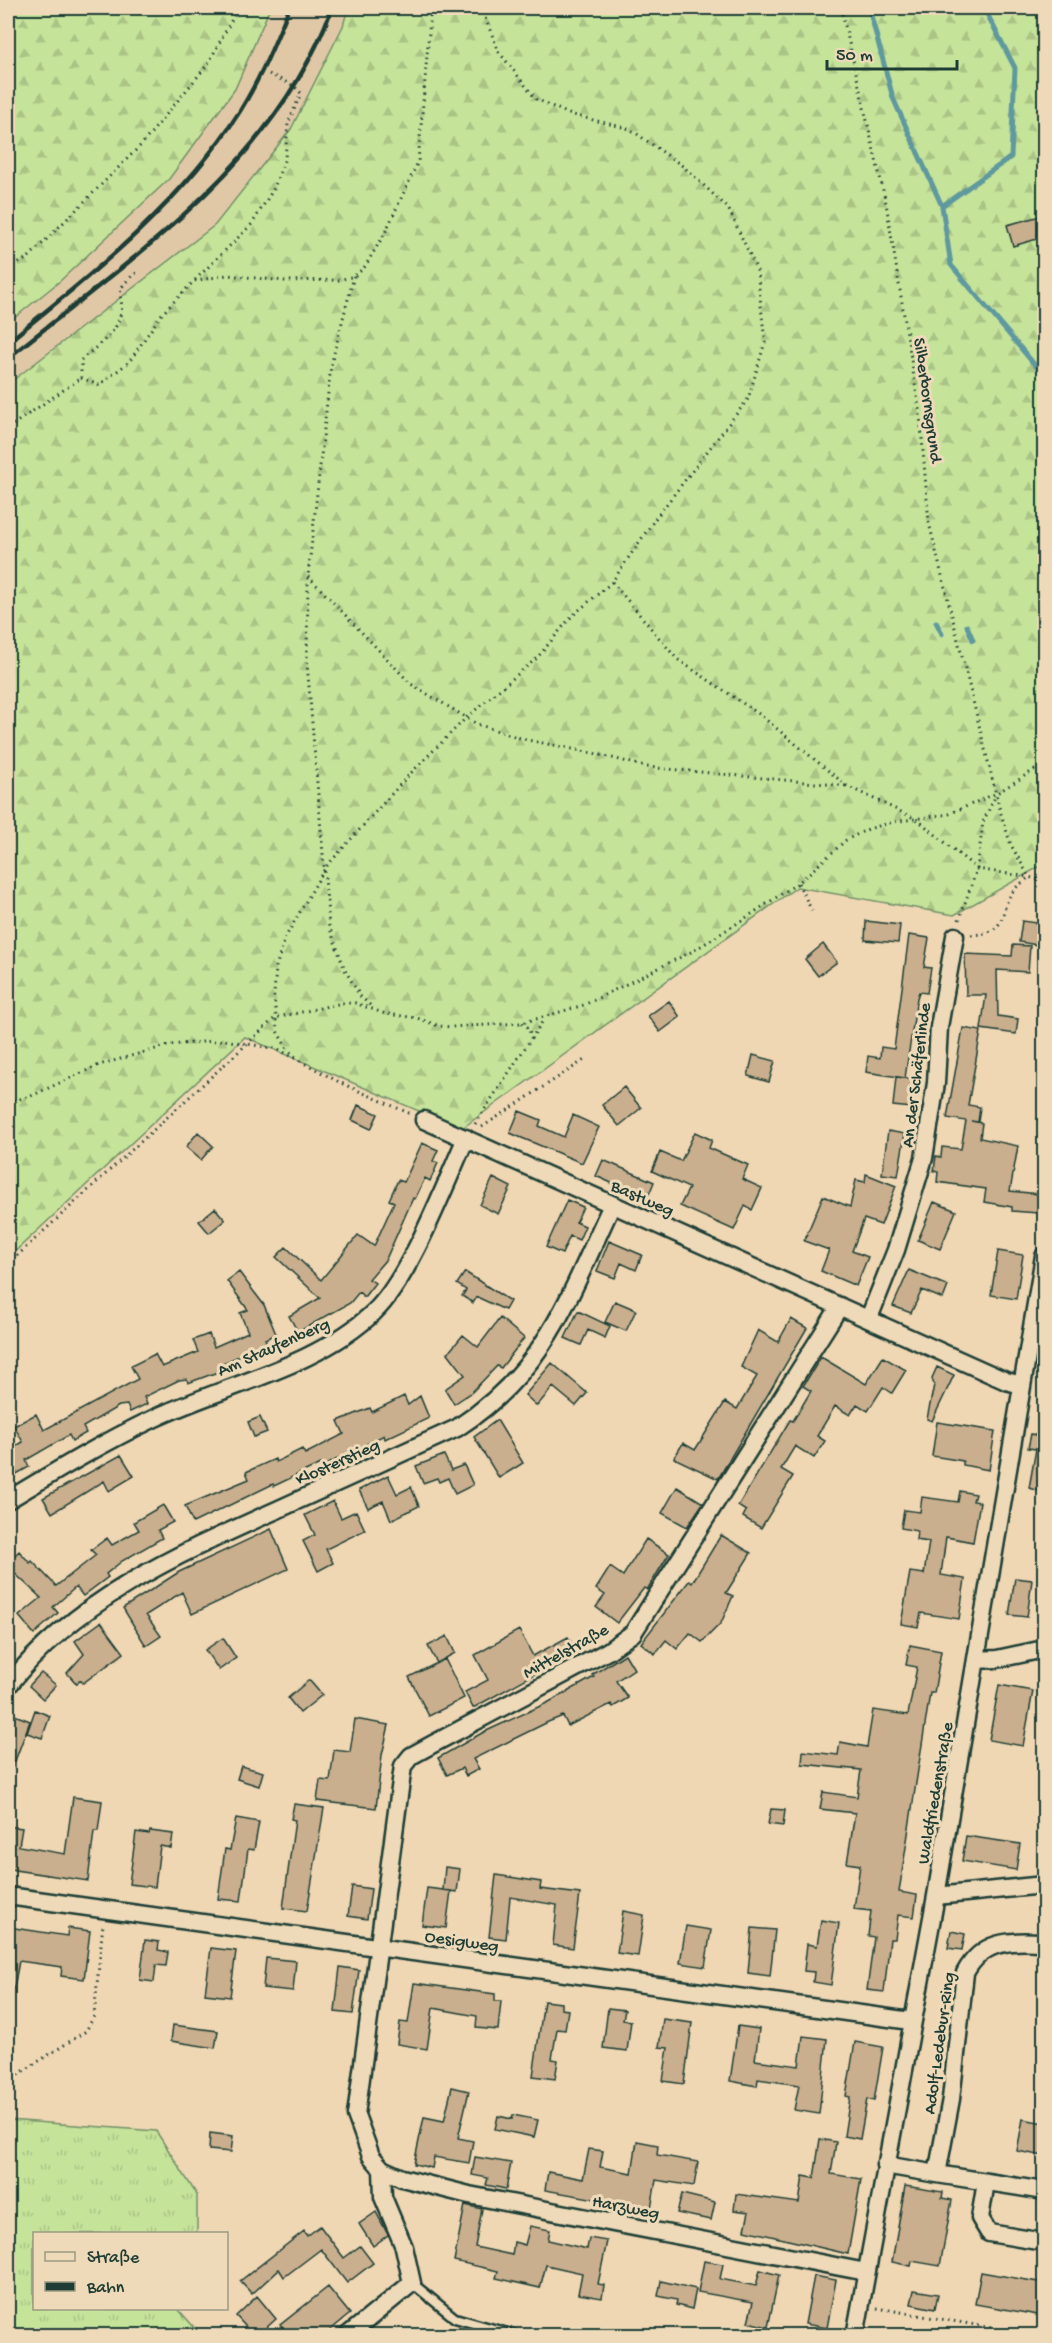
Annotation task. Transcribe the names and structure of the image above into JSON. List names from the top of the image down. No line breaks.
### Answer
{"streets":{"street":["An der Schäferlinde","Bastweg","Am Staufenberg","Klosterstieg","Mittelstraße","Waldfriedenstraße","Oesigweg","Adolf-Ledebur-Ring","Harzweg"],"path":["Silberbornsgrund"]},"crossings":[["An der Schäferlinde","Bastweg"],["Bastweg","Am Staufenberg"],["Bastweg","Klosterstieg"],["Bastweg","Mittelstraße"],["Bastweg","Waldfriedenstraße"],["Mittelstraße","Oesigweg"],["Waldfriedenstraße","Oesigweg"],["Waldfriedenstraße","Harzweg"]],"legend":["Straße","Bahn"],"scale_bar":"50 m"}
